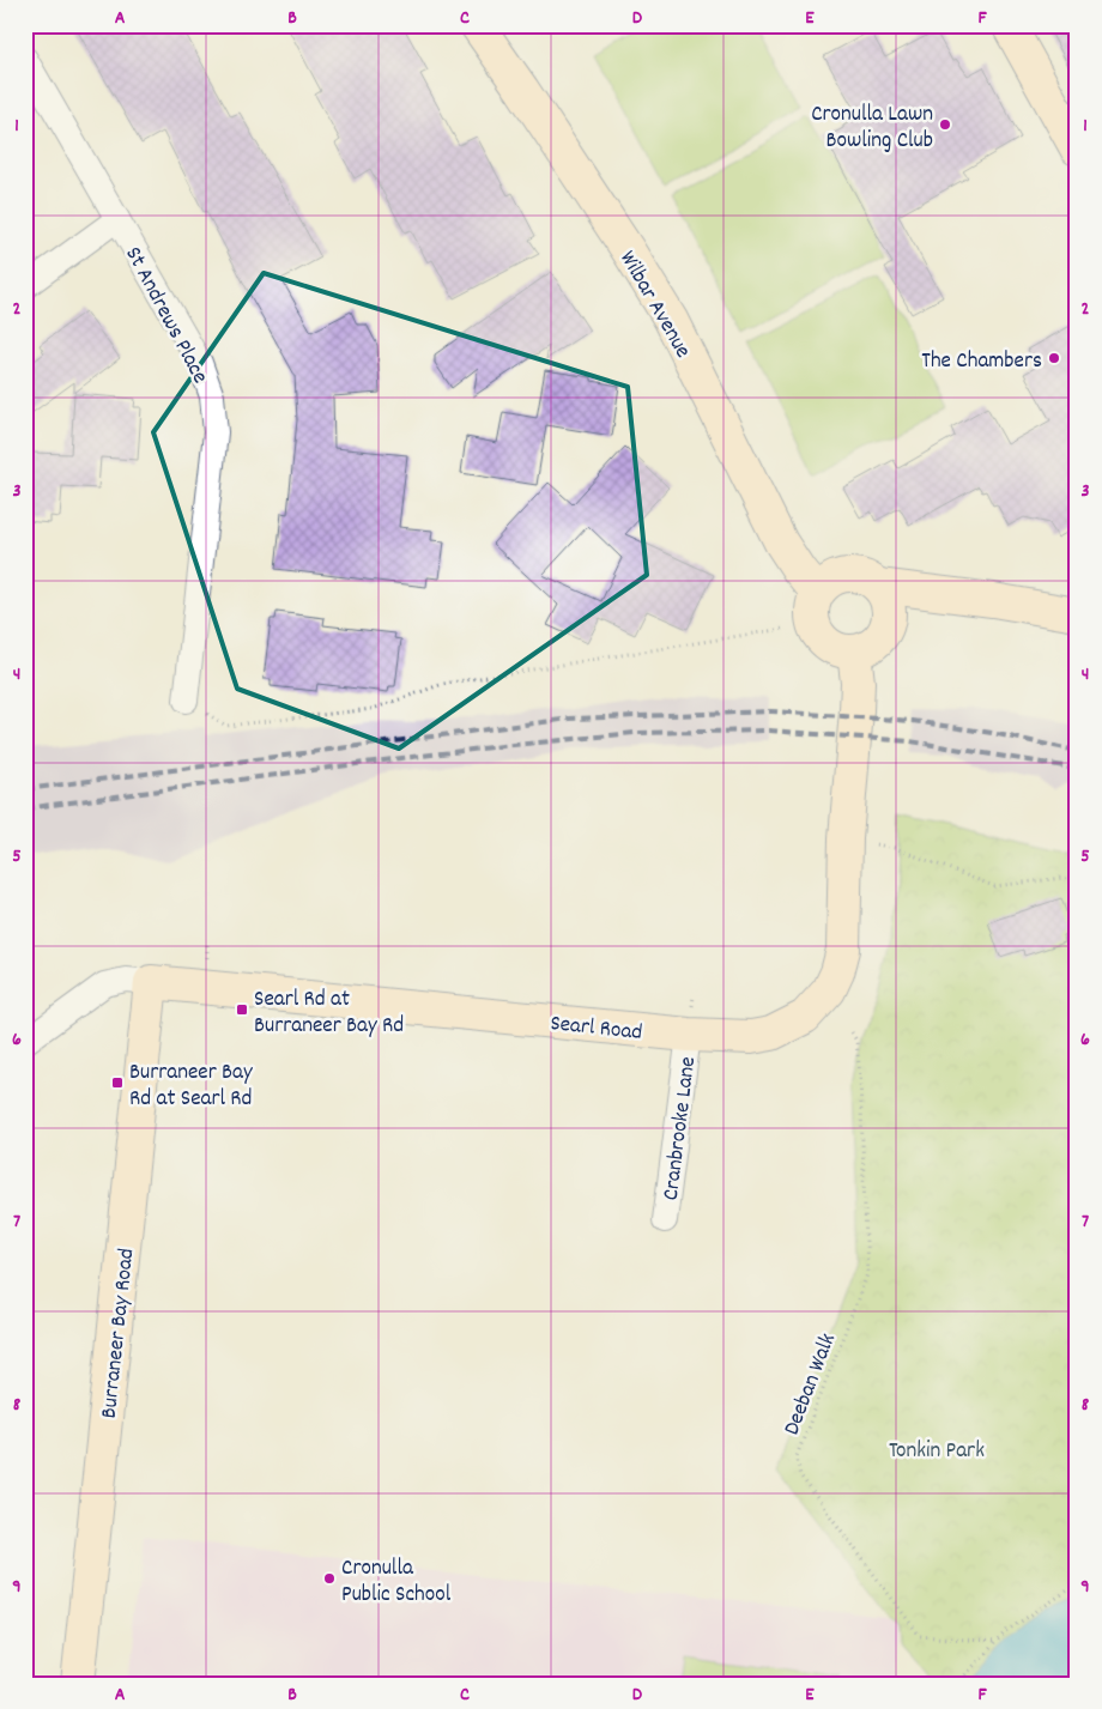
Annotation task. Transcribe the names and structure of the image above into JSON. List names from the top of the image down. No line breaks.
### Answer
{"streets":{"street":["Wilbar Avenue","St Andrews Place","Searl Road","Cranbrooke Lane","Burraneer Bay Road"],"path":["Deeban Walk"]},"crossings":[["Wilbar Avenue","Searl Road"],["Searl Road","Cranbrooke Lane"],["Searl Road","Burraneer Bay Road"]],"parks":["Tonkin Park"],"places":{"other":["Cronulla Lawn Bowling Club","The Chambers","Cronulla Public School"],"transit":["Searl Rd at Burraneer Bay Rd","Burraneer Bay Rd at Searl Rd"]},"grid":{"columns":["A","B","C","D","E","F"],"rows":["1","2","3","4","5","6","7","8","9"]}}
